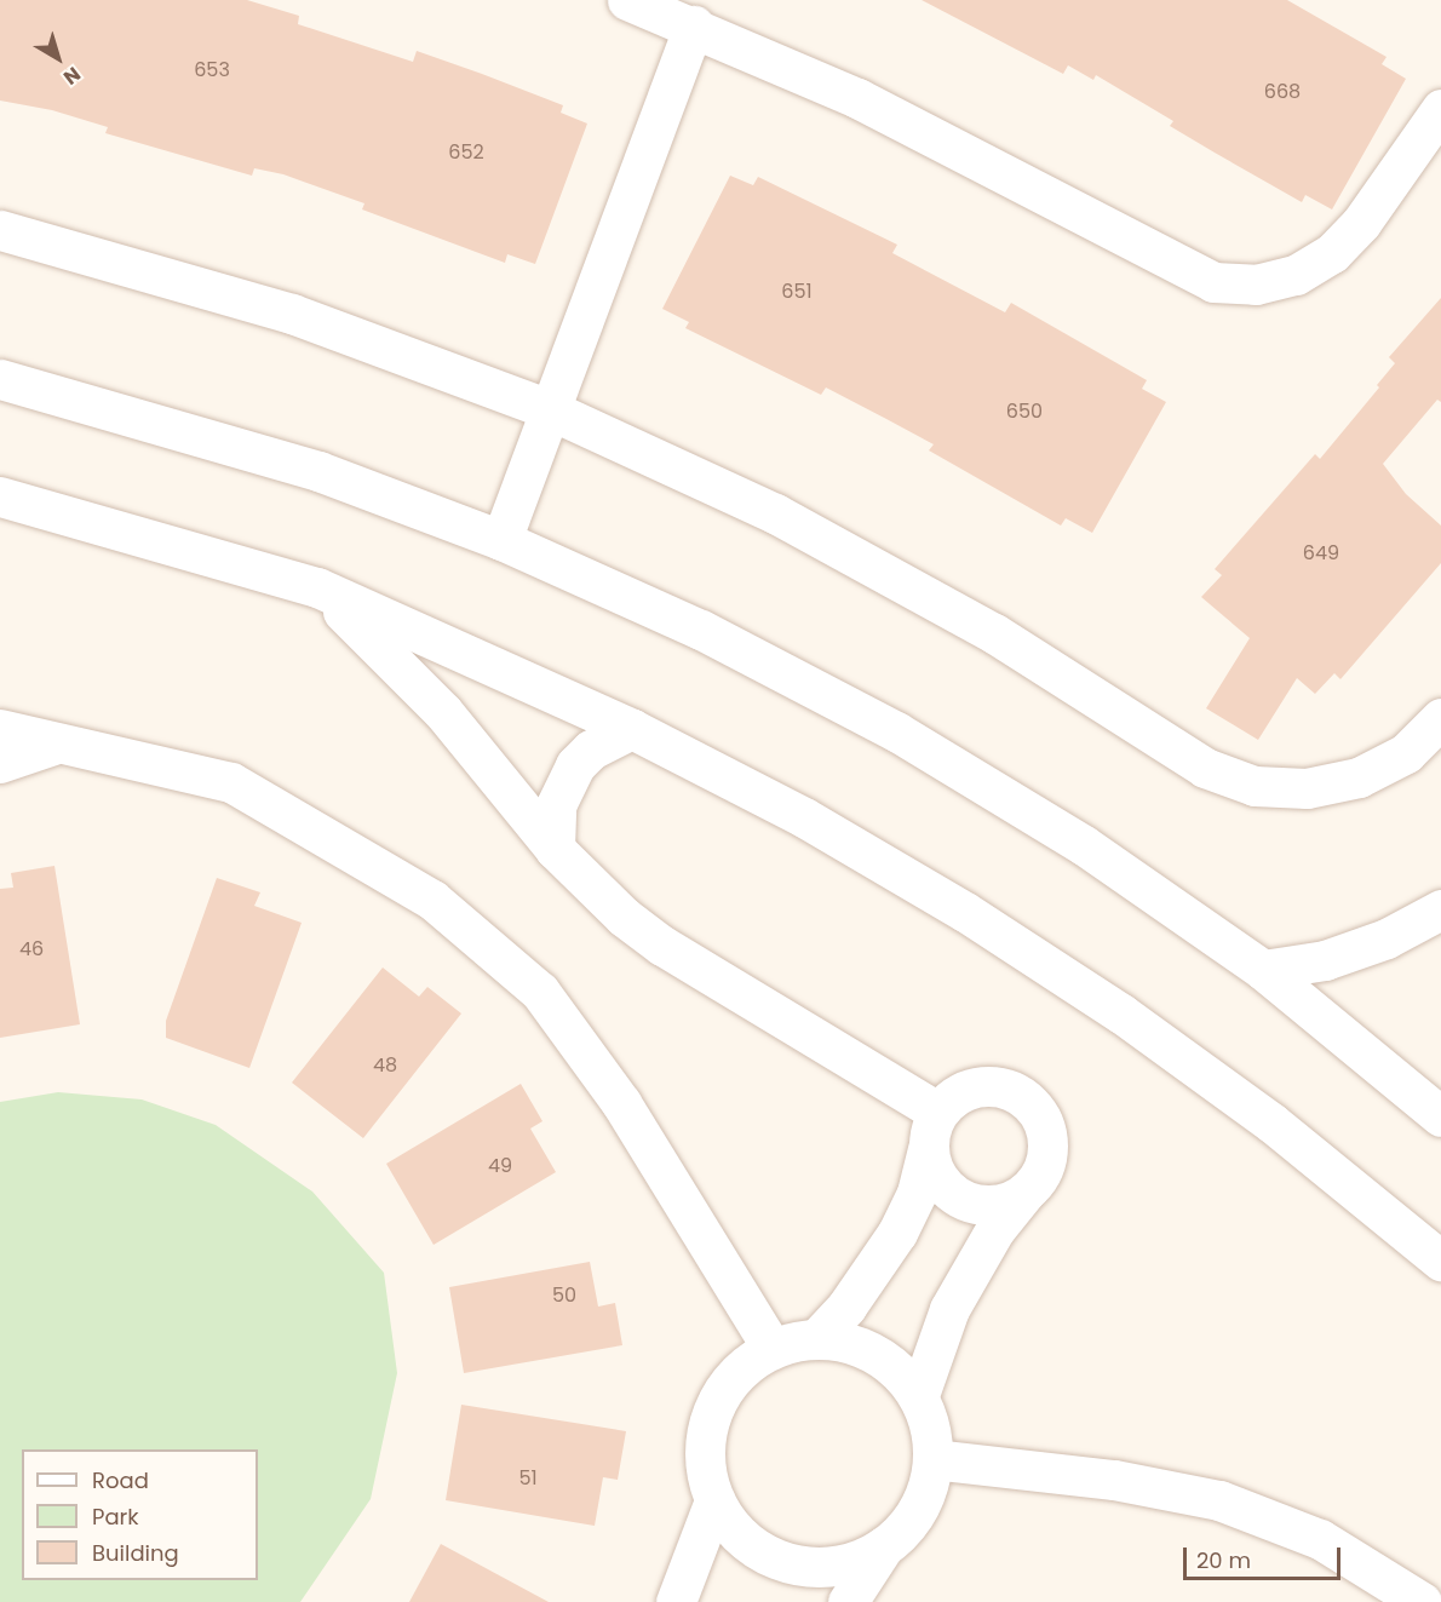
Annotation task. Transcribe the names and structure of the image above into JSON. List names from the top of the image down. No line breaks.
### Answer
{"house_numbers":["653","668","652","651","650","649","46","48","49","50","51"],"legend":["Road","Park","Building"],"scale_bar":"20 m","north":"bottom right"}
